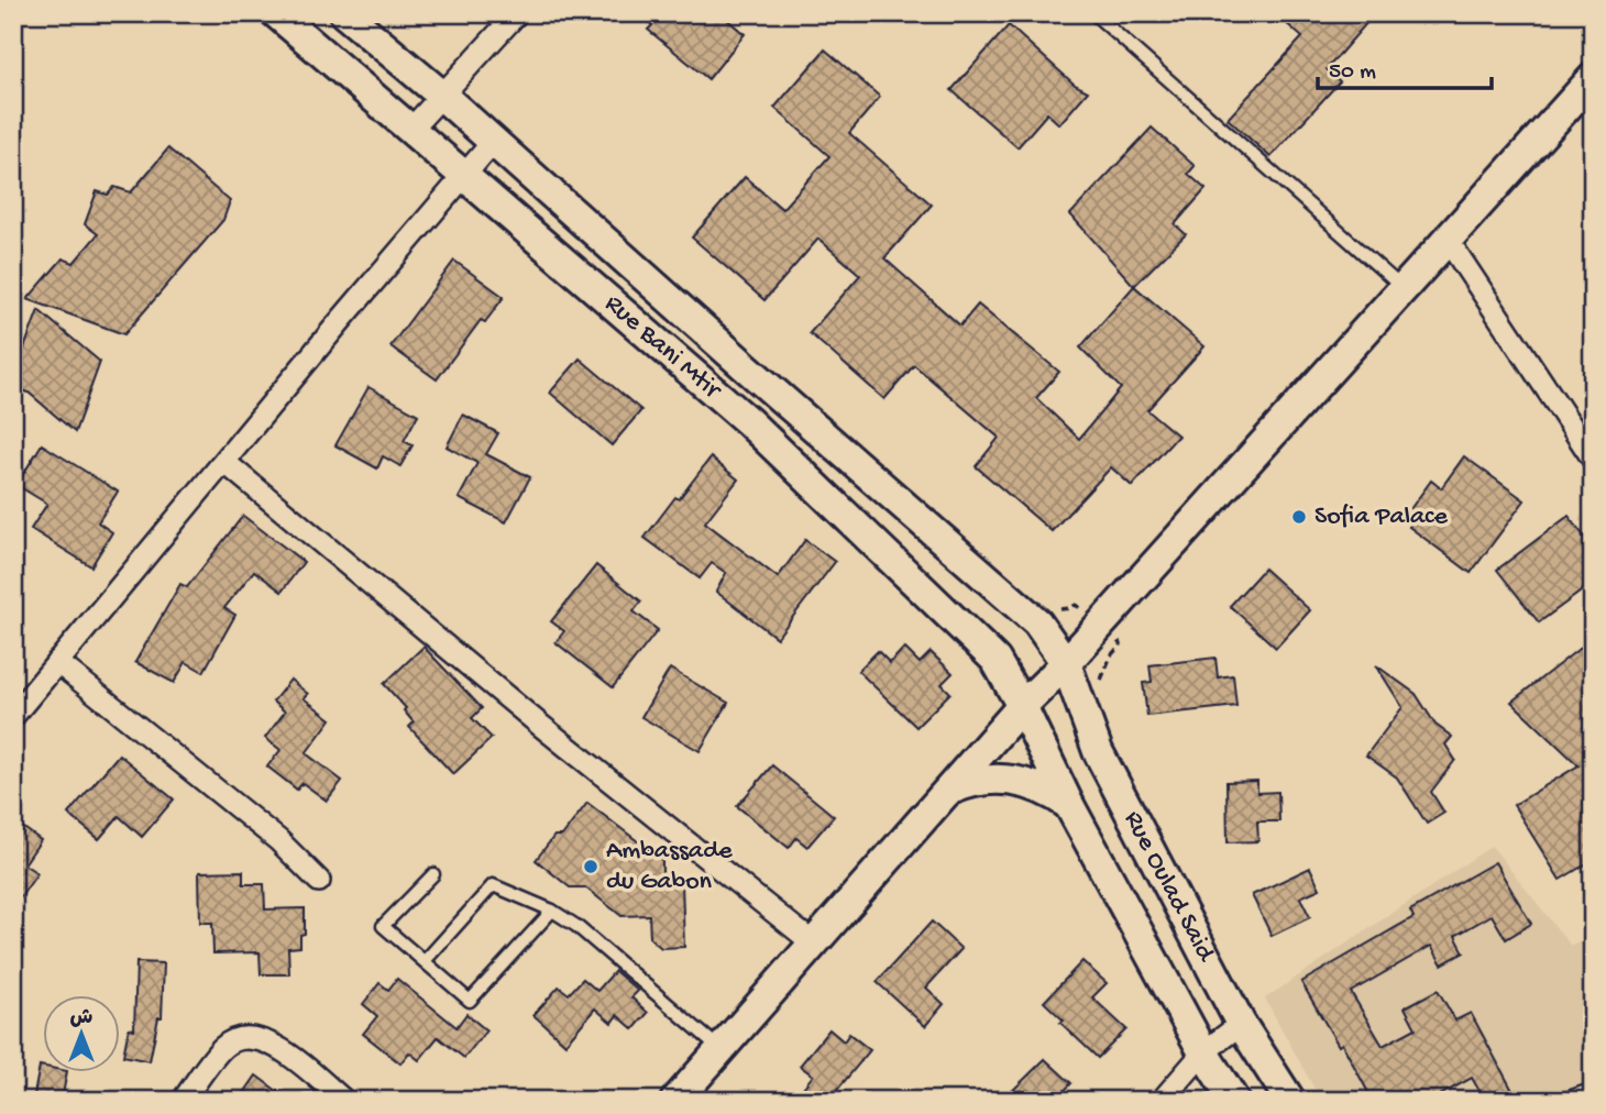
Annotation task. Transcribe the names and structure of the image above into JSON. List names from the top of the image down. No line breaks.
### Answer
{"streets":{"street":["Rue Bani Mtir","Rue Oulad Said"]},"crossings":[["Rue Bani Mtir","Rue Oulad Said"]],"places":["Sofia Palace","Ambassade du Gabon"],"scale_bar":"50 m","north":"top"}
